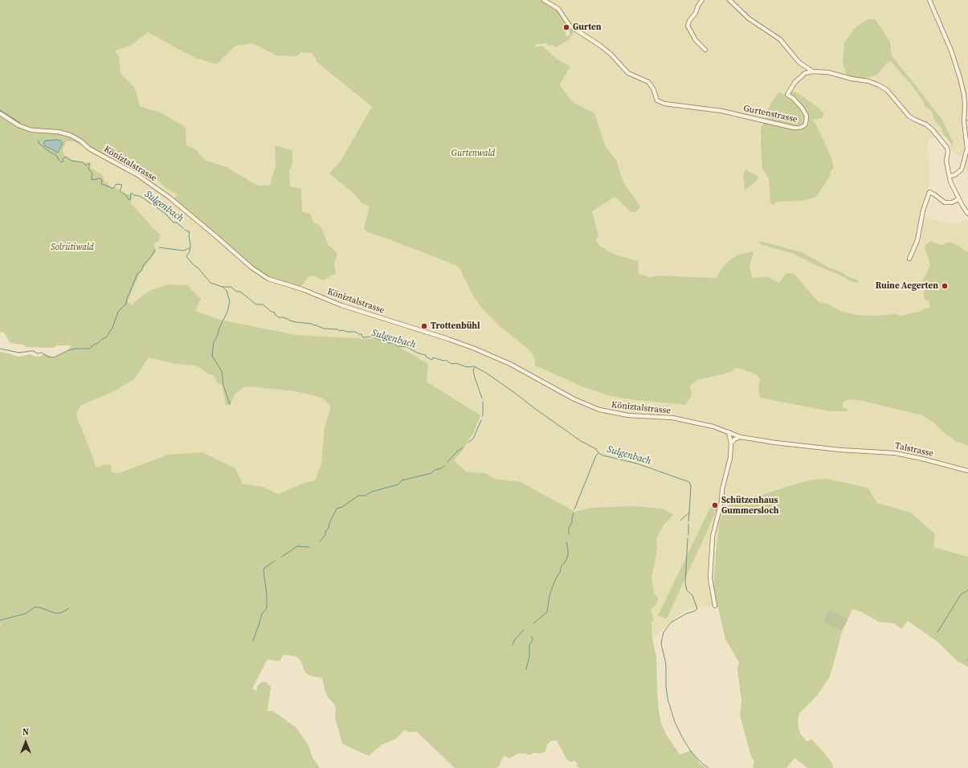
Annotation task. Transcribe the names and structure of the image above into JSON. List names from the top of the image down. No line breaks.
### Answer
{"streets":{"street":["Gurtenstrasse","Köniztalstrasse","Talstrasse"]},"crossings":[["Köniztalstrasse","Talstrasse"]],"water":["Sulgenbach"],"parks":["Gurtenwald","Solrütiwald"],"places":["Gurten","Ruine Aegerten","Trottenbühl","Schützenhaus Gummersloch"],"north":"top"}
